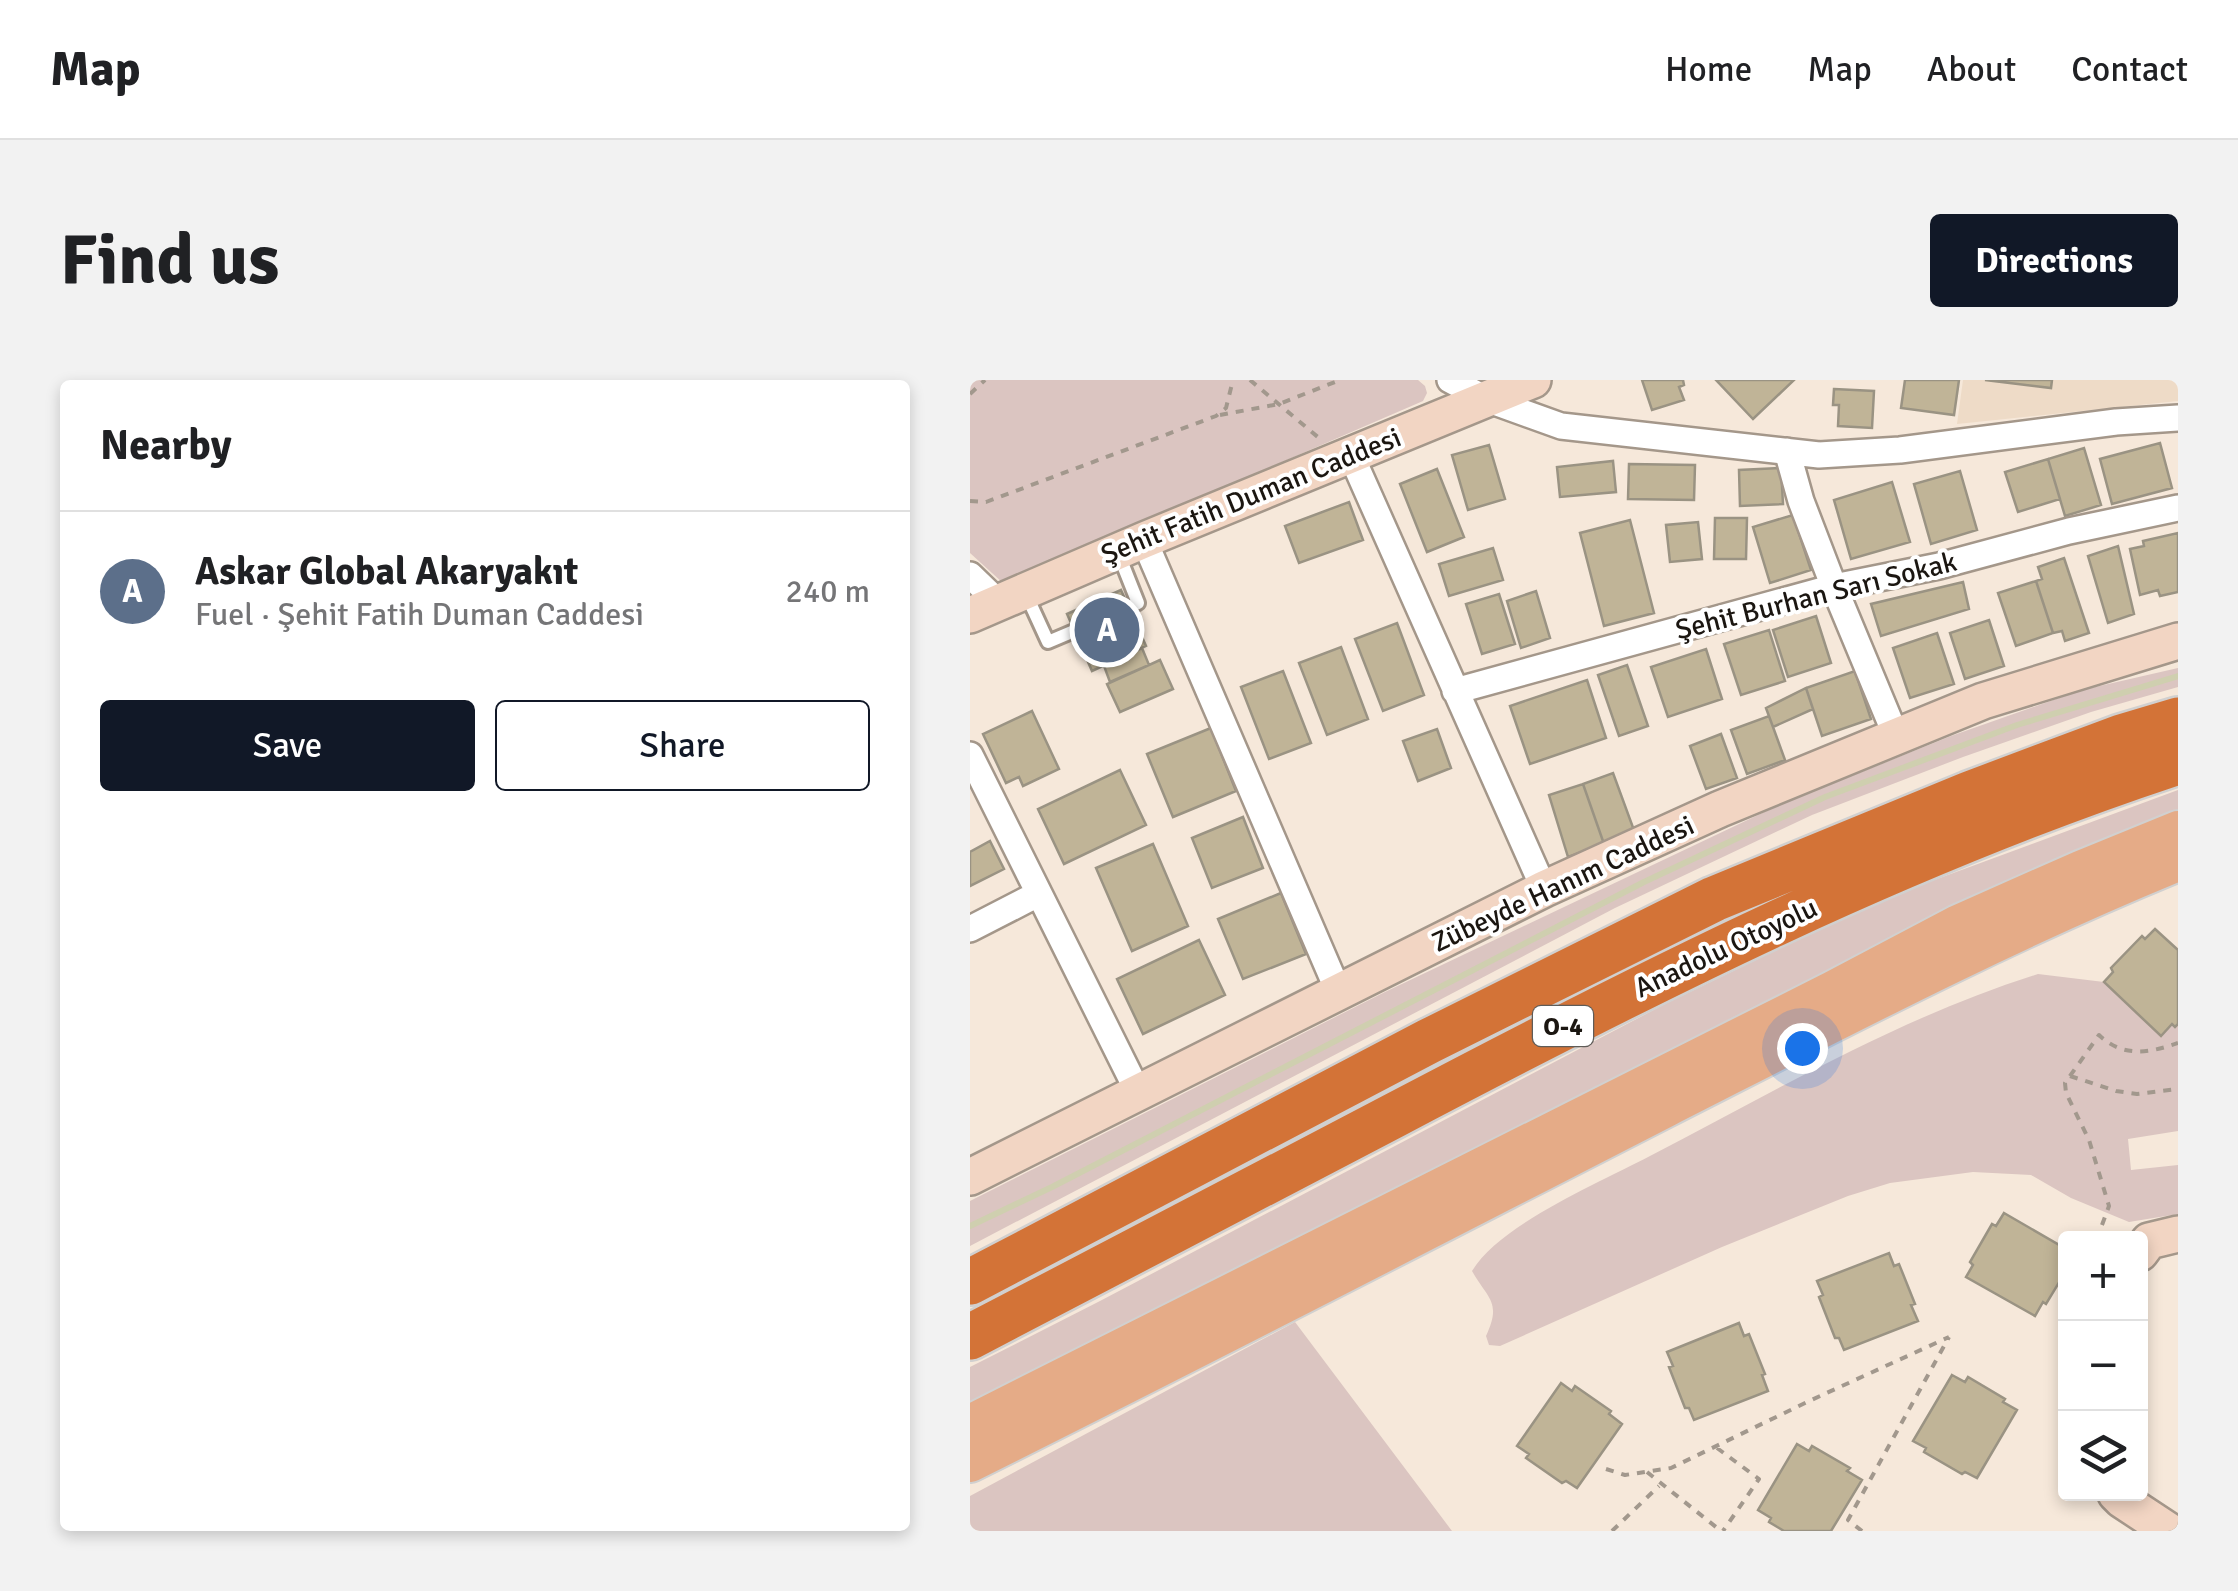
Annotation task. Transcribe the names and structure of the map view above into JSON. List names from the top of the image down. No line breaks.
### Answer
{"streets":{"highway":["Anadolu Otoyolu","O-4"],"street":["Şehit Fatih Duman Caddesi","Şehit Burhan Sarı Sokak","Zübeyde Hanım Caddesi"]},"page":{"header":"Map","nav":["Home","Map","About","Contact"],"buttons":["Directions",["Save","Share"]],"title":"Find us","heading":"Nearby","list":[{"mark":"A","name":"Askar Global Akaryakıt","note":"Fuel · Şehit Fatih Duman Caddesi","value":"240 m"}],"pins":"A","map_buttons":["+","−"]}}
